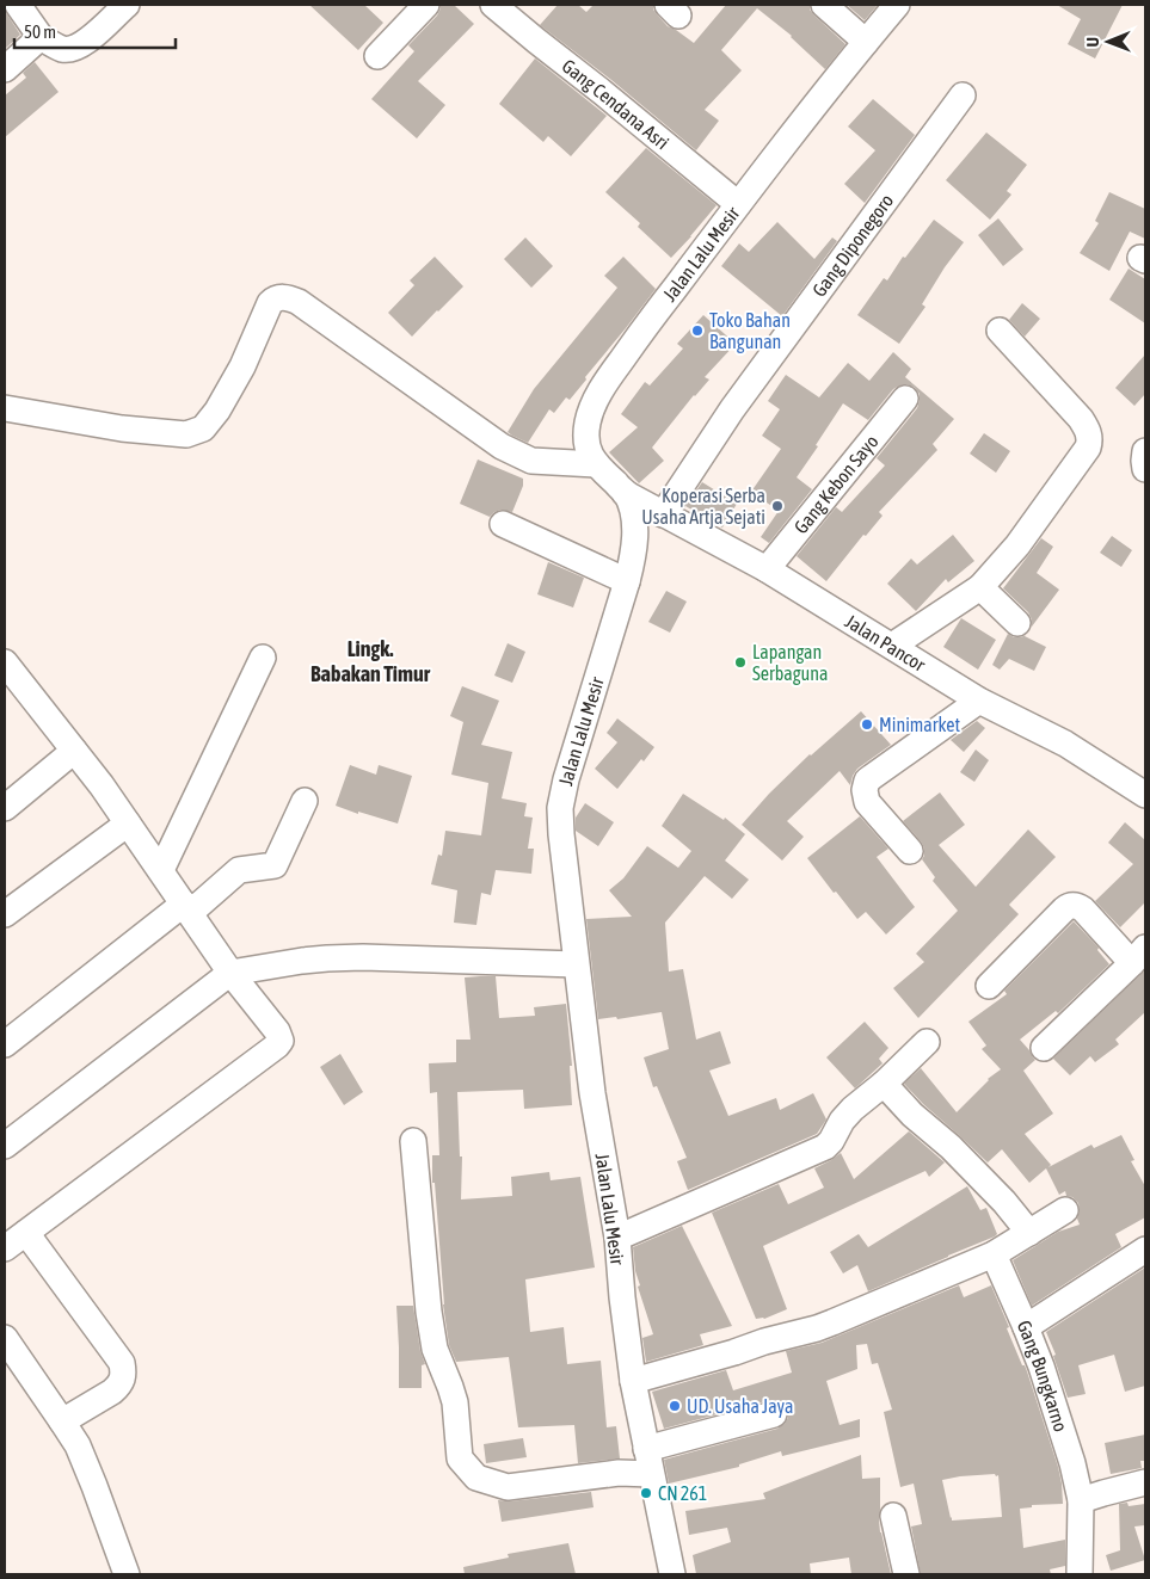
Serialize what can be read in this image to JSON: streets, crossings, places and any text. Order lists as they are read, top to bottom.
{
  "streets": {
    "street": [
      "Gang Cendana Asri",
      "Gang Diponegoro",
      "Jalan Lalu Mesir",
      "Gang Kebon Sayo",
      "Jalan Pancor",
      "Gang Bungkarno"
    ]
  },
  "crossings": [
    ["Gang Cendana Asri", "Jalan Lalu Mesir"],
    ["Gang Diponegoro", "Jalan Pancor"],
    ["Jalan Lalu Mesir", "Jalan Pancor"],
    ["Gang Kebon Sayo", "Jalan Pancor"]
  ],
  "districts": ["Lingk. Babakan Timur"],
  "places": [
    "Toko Bahan Bangunan",
    "Koperasi Serba Usaha Artja Sejati",
    "Lapangan Serbaguna",
    "Minimarket",
    "UD. Usaha Jaya",
    "CN 261"
  ],
  "scale_bar": "50 m",
  "north": "left"
}
